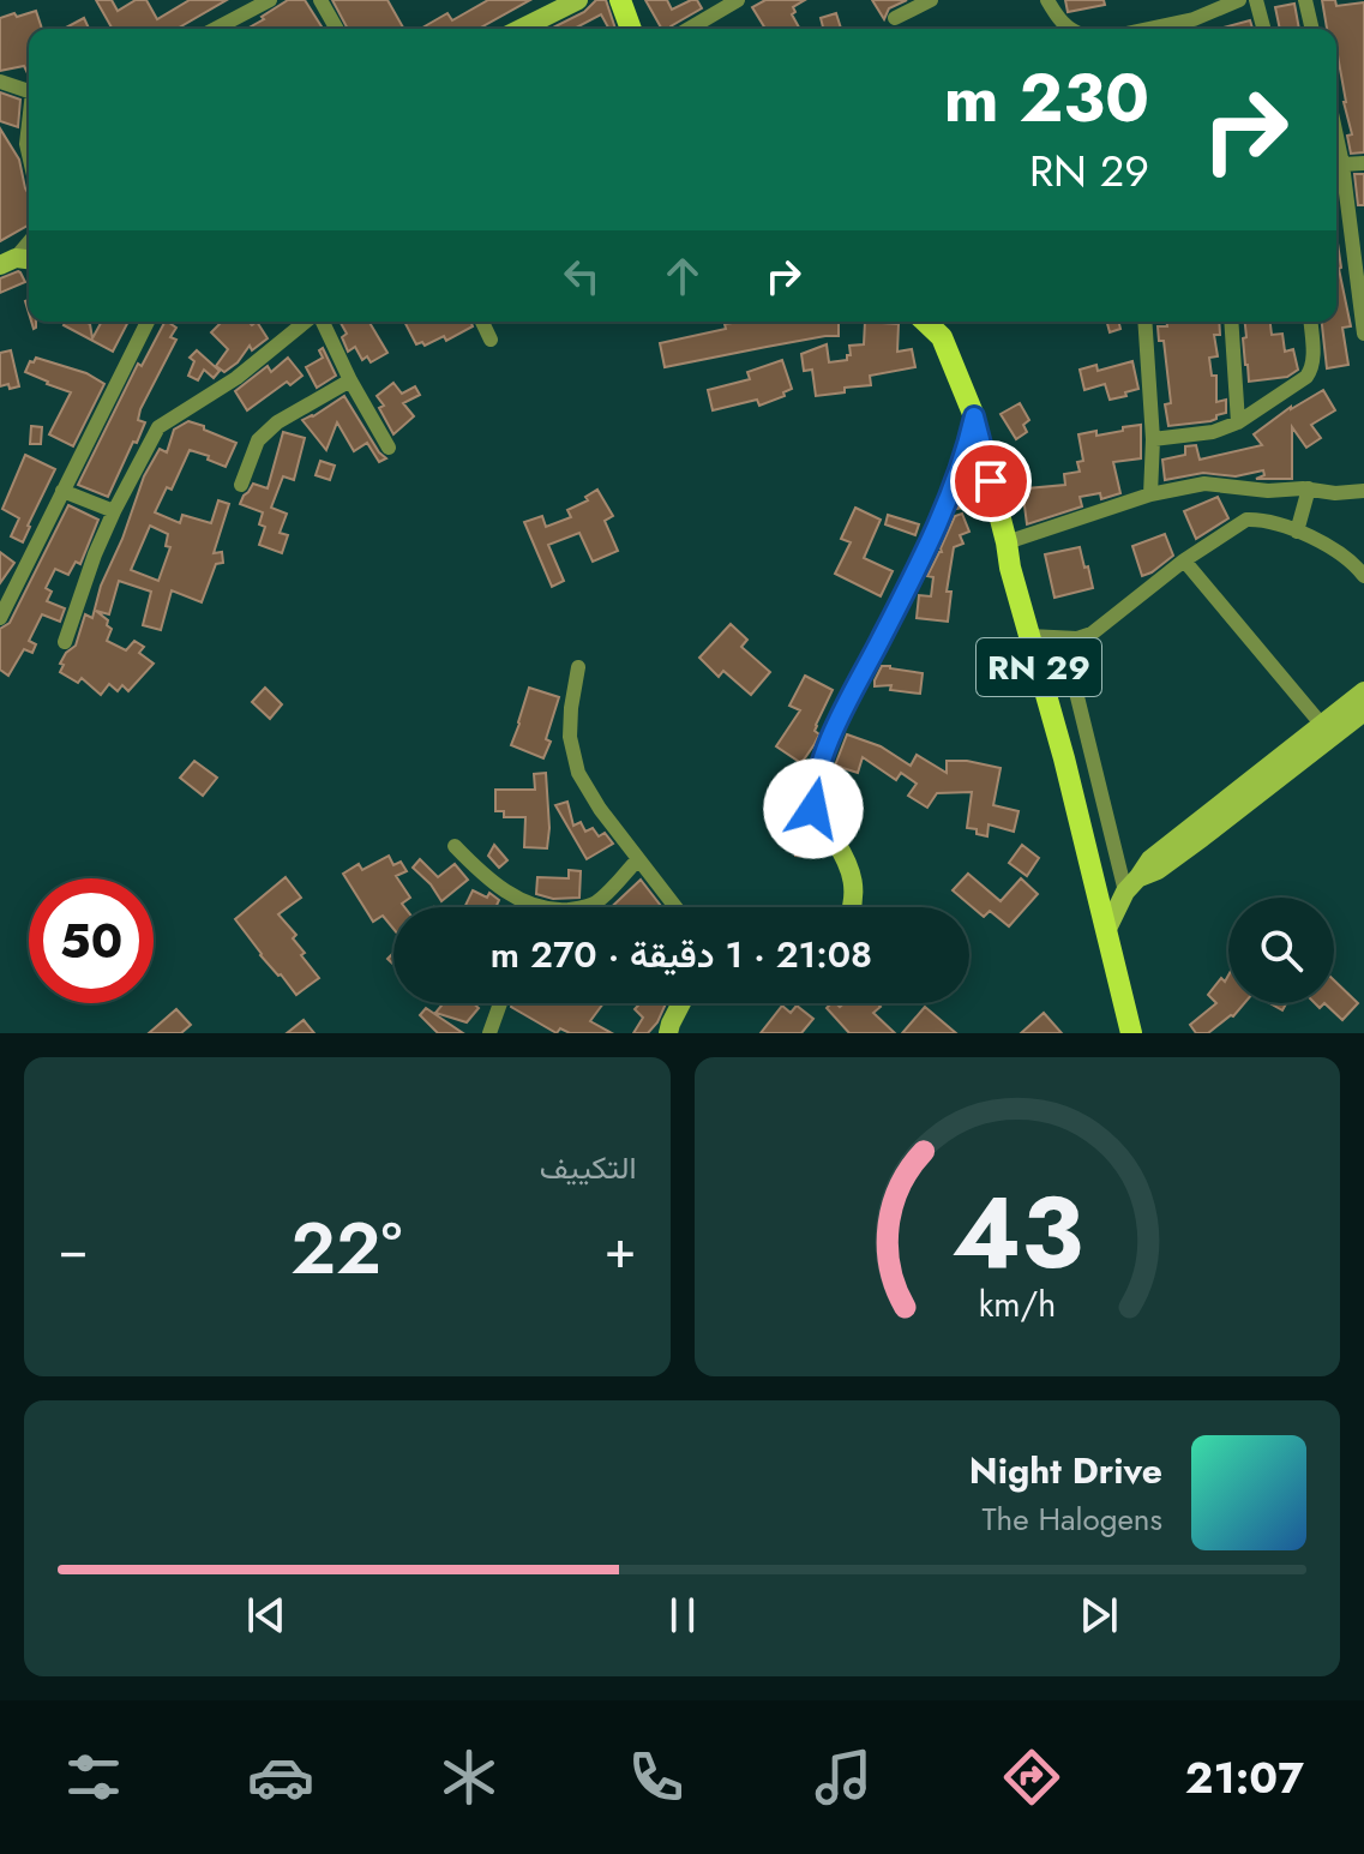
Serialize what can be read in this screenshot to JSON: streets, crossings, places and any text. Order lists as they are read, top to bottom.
{
  "streets": {
    "main road": ["RN 29"]
  },
  "page": {
    "turn": ["230 m", "RN 29"],
    "limit": "50",
    "trip": "21:08 · 1 دقيقة · 270 m",
    "tile": "التكييف",
    "heat": ["−", "22°", "+"],
    "song": ["Night Drive", "The Halogens"],
    "tabs": "21:07",
    "gauge": ["43", "km/h"]
  }
}
